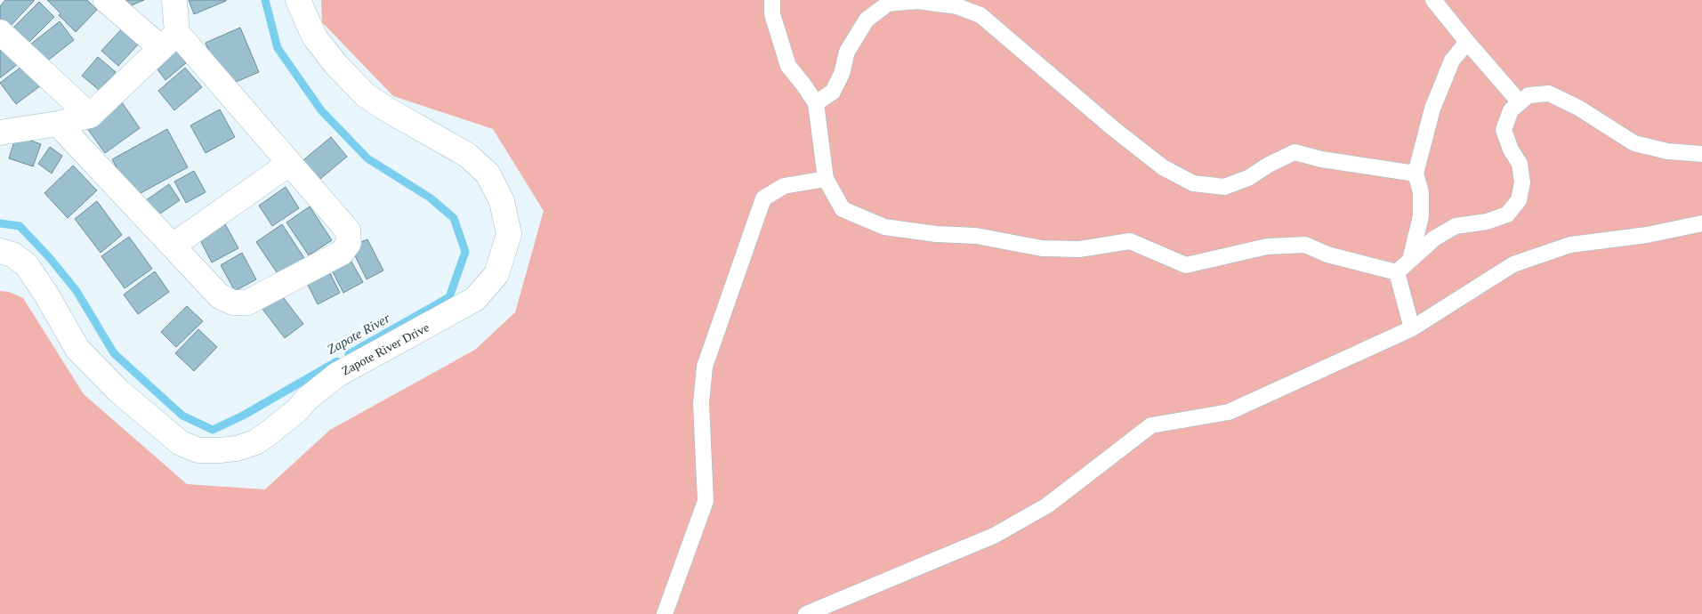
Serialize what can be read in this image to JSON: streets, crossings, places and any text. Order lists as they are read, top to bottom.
{
  "streets": {
    "street": ["Zapote River Drive"]
  },
  "water": ["Zapote River"]
}
